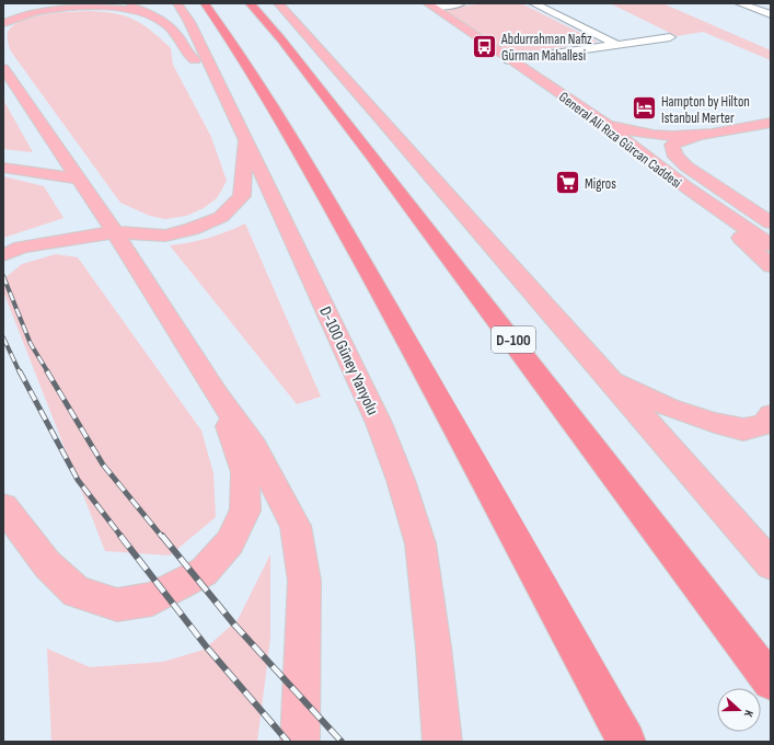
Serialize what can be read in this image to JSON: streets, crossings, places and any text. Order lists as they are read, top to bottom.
{
  "streets": {
    "highway": ["D-100"],
    "main road": ["General Ali Rıza Gürcan Caddesi", "D-100 Güney Yanyolu"]
  },
  "places": {
    "bus stop": ["Abdurrahman Nafiz Gürman Mahallesi"],
    "hotel": ["Hampton by Hilton Istanbul Merter"],
    "supermarket": ["Migros"]
  },
  "north": "right"
}
